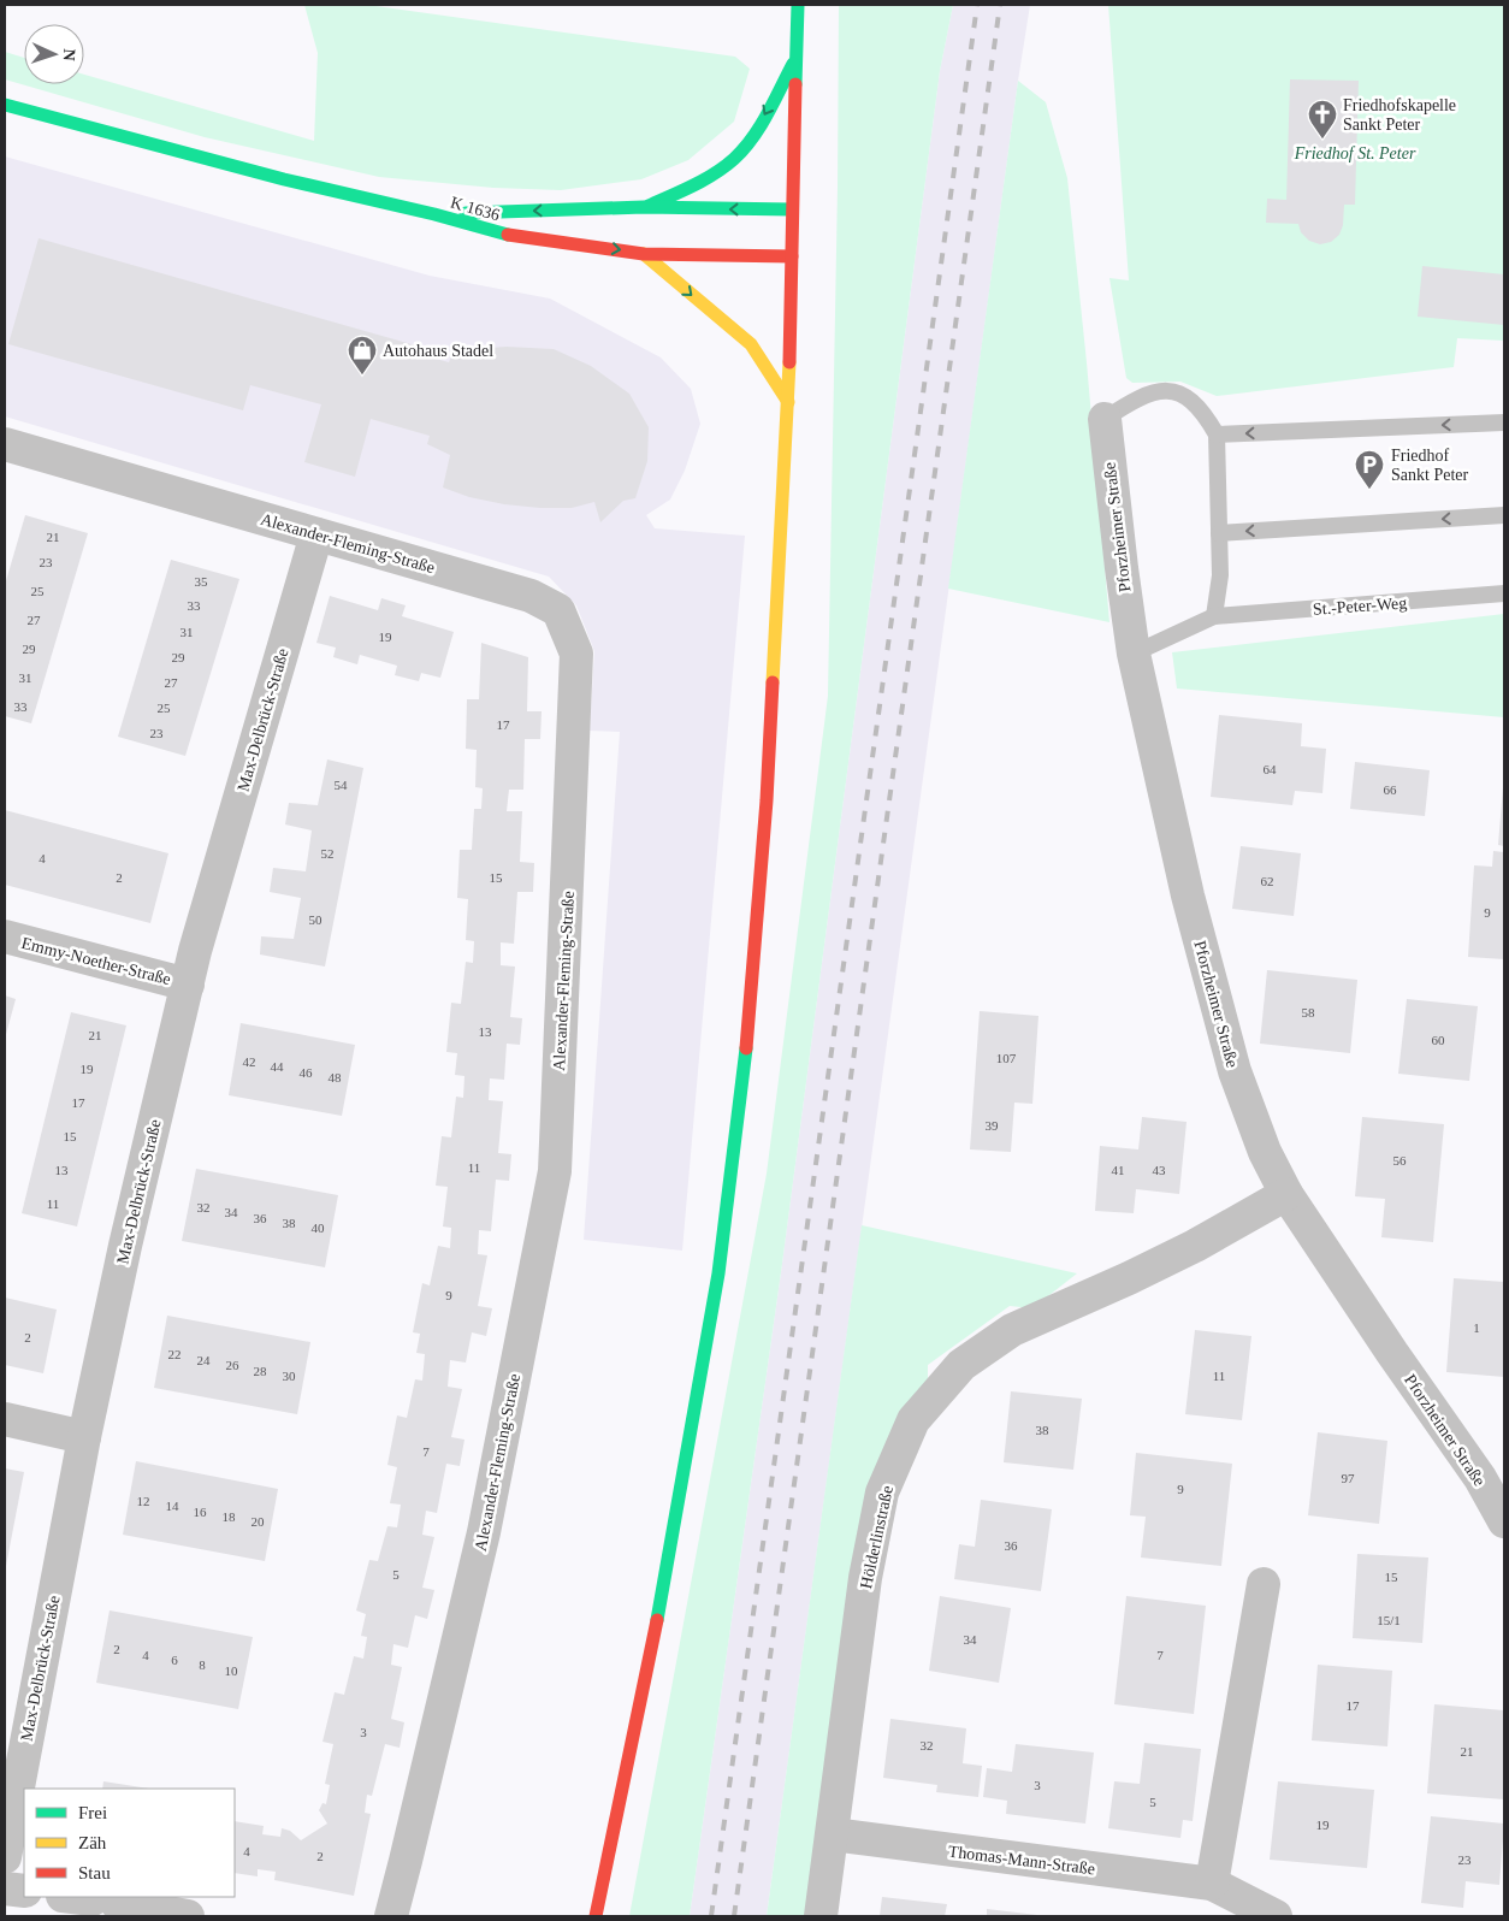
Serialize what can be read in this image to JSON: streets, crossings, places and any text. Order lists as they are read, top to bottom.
{
  "streets": {
    "main road": ["K 1636"],
    "street": [
      "Pforzheimer Straße",
      "Alexander-Fleming-Straße",
      "Max-Delbrück-Straße",
      "Emmy-Noether-Straße",
      "Hölderlinstraße",
      "Thomas-Mann-Straße"
    ],
    "lane": ["St.-Peter-Weg"]
  },
  "crossings": [
    ["Pforzheimer Straße", "Hölderlinstraße"],
    ["Alexander-Fleming-Straße", "Max-Delbrück-Straße"],
    ["Max-Delbrück-Straße", "Emmy-Noether-Straße"],
    ["Hölderlinstraße", "Thomas-Mann-Straße"]
  ],
  "parks": ["Friedhof St. Peter"],
  "places": {
    "church": ["Friedhofskapelle Sankt Peter"],
    "shop": ["Autohaus Stadel"],
    "parking": ["Friedhof Sankt Peter"]
  },
  "house_numbers": [
    "21",
    "23",
    "35",
    "25",
    "33",
    "27",
    "31",
    "19",
    "29",
    "29",
    "31",
    "27",
    "33",
    "25",
    "17",
    "23",
    "64",
    "54",
    "66",
    "52",
    "4",
    "2",
    "15",
    "62",
    "9",
    "50",
    "58",
    "13",
    "21",
    "60",
    "107",
    "42",
    "44",
    "19",
    "46",
    "48",
    "17",
    "39",
    "15",
    "56",
    "11",
    "13",
    "41",
    "43",
    "11",
    "32",
    "34",
    "36",
    "38",
    "40",
    "9",
    "1",
    "2",
    "22",
    "24",
    "26",
    "28",
    "30",
    "11",
    "38",
    "7",
    "97",
    "9",
    "12",
    "14",
    "16",
    "18",
    "20",
    "36",
    "5",
    "15",
    "15/1",
    "34",
    "2",
    "4",
    "7",
    "6",
    "8",
    "10",
    "17",
    "3",
    "32",
    "21",
    "3",
    "5",
    "19",
    "4",
    "2",
    "23"
  ],
  "legend": ["Frei", "Zäh", "Stau"],
  "north": "right"
}
